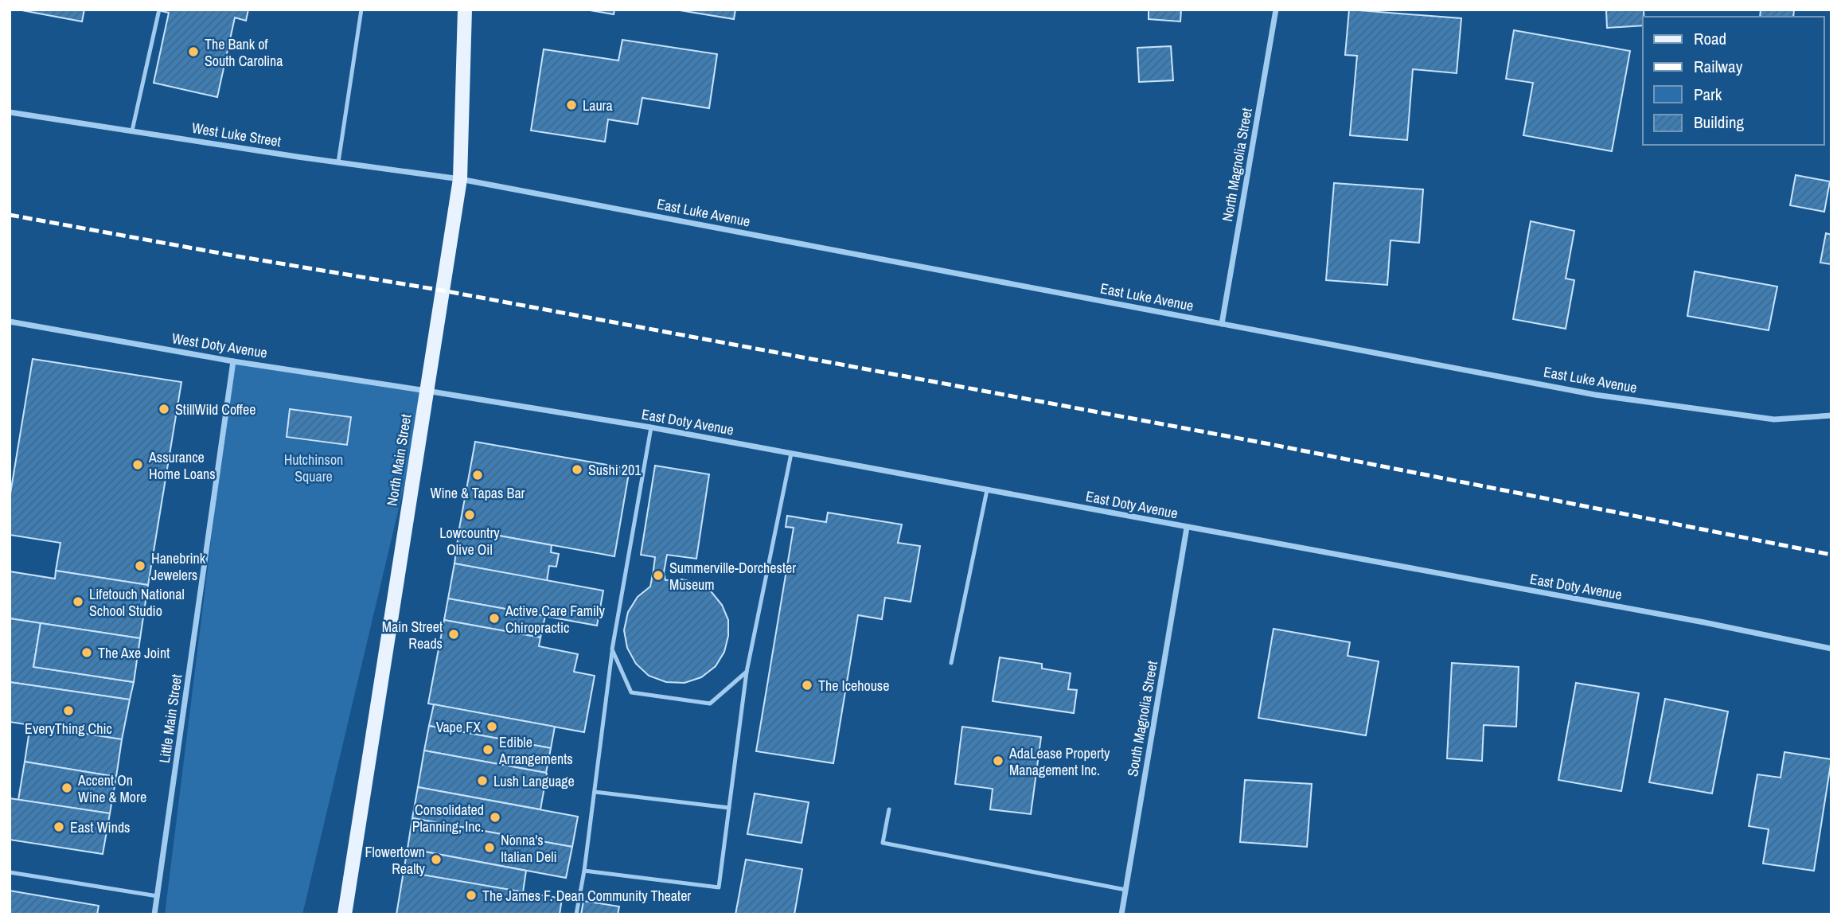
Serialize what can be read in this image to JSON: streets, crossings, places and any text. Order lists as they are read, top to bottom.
{
  "streets": {
    "main road": ["North Main Street"],
    "street": [
      "West Luke Street",
      "North Magnolia Street",
      "East Luke Avenue",
      "West Doty Avenue",
      "East Doty Avenue",
      "Little Main Street",
      "South Magnolia Street"
    ]
  },
  "crossings": [
    ["West Luke Street", "East Luke Avenue"],
    ["West Luke Street", "North Main Street"],
    ["North Magnolia Street", "East Luke Avenue"],
    ["East Luke Avenue", "North Main Street"],
    ["West Doty Avenue", "East Doty Avenue"],
    ["West Doty Avenue", "North Main Street"],
    ["West Doty Avenue", "Little Main Street"],
    ["East Doty Avenue", "North Main Street"],
    ["East Doty Avenue", "South Magnolia Street"]
  ],
  "parks": ["Hutchinson Square"],
  "places": [
    "The Bank of South Carolina",
    "Laura",
    "StillWild Coffee",
    "Assurance Home Loans",
    "Sushi 201",
    "Wine & Tapas Bar",
    "Lowcountry Olive Oil",
    "Hanebrink Jewelers",
    "Summerville-Dorchester Museum",
    "Lifetouch National School Studio",
    "Active Care Family Chiropractic",
    "Main Street Reads",
    "The Axe Joint",
    "The Icehouse",
    "EveryThing Chic",
    "Vape FX",
    "Edible Arrangements",
    "AdaLease Property Management Inc.",
    "Lush Language",
    "Accent On Wine & More",
    "Consolidated Planning, Inc.",
    "East Winds",
    "Nonna's Italian Deli",
    "Flowertown Realty",
    "The James F. Dean Community Theater"
  ],
  "legend": [
    "Road",
    "Railway",
    "Park",
    "Building"
  ]
}
